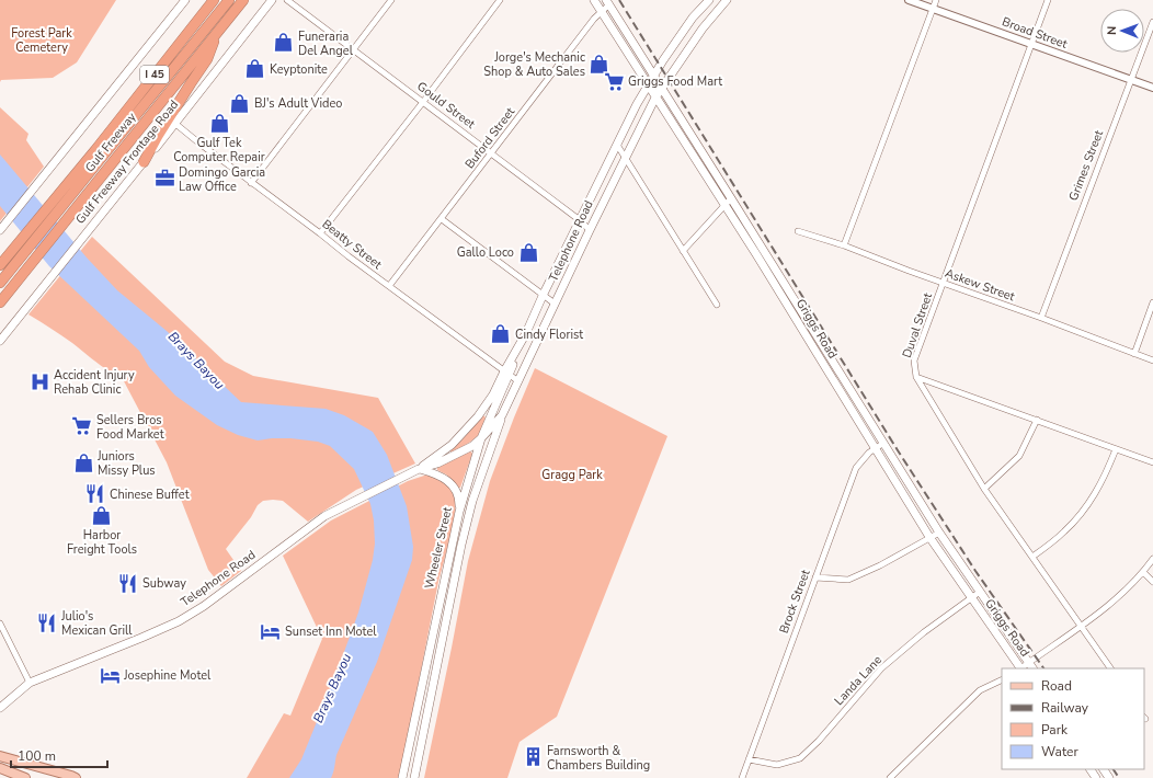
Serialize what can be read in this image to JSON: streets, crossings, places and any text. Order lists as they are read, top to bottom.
{
  "streets": {
    "highway": ["I 45", "Gulf Freeway"],
    "main road": [
      "Gulf Freeway Frontage Road",
      "Telephone Road",
      "Griggs Road",
      "Wheeler Street"
    ],
    "street": [
      "Broad Street",
      "Gould Street",
      "Buford Street",
      "Grimes Street",
      "Beatty Street",
      "Askew Street",
      "Duval Street",
      "Brock Street",
      "Landa Lane"
    ]
  },
  "crossings": [
    ["Broad Street", "Grimes Street"],
    ["Broad Street", "Duval Street"],
    ["Gould Street", "Buford Street"],
    ["Gould Street", "Telephone Road"],
    ["Buford Street", "Beatty Street"],
    ["Buford Street", "Griggs Road"],
    ["Gulf Freeway Frontage Road", "Beatty Street"],
    ["Grimes Street", "Askew Street"],
    ["Telephone Road", "Beatty Street"],
    ["Telephone Road", "Griggs Road"],
    ["Telephone Road", "Wheeler Street"],
    ["Beatty Street", "Wheeler Street"],
    ["Askew Street", "Duval Street"],
    ["Griggs Road", "Brock Street"],
    ["Griggs Road", "Landa Lane"],
    ["Brock Street", "Landa Lane"]
  ],
  "water": ["Brays Bayou"],
  "parks": ["Forest Park Cemetery", "Gragg Park"],
  "places": {
    "shop": [
      "Funeraria Del Angel",
      "Jorge's Mechanic Shop & Auto Sales",
      "Keyptonite",
      "BJ's Adult Video",
      "Gulf Tek Computer Repair",
      "Gallo Loco",
      "Cindy Florist",
      "Juniors Missy Plus",
      "Harbor Freight Tools"
    ],
    "supermarket": ["Griggs Food Mart", "Sellers Bros Food Market"],
    "office": ["Domingo Garcia Law Office"],
    "hospital": ["Accident Injury Rehab Clinic"],
    "restaurant": ["Chinese Buffet", "Subway", "Julio's Mexican Grill"],
    "hotel": ["Sunset Inn Motel", "Josephine Motel"],
    "building": ["Farnsworth & Chambers Building"]
  },
  "legend": [
    "Road",
    "Railway",
    "Park",
    "Water"
  ],
  "scale_bar": "100 m",
  "north": "left"
}
